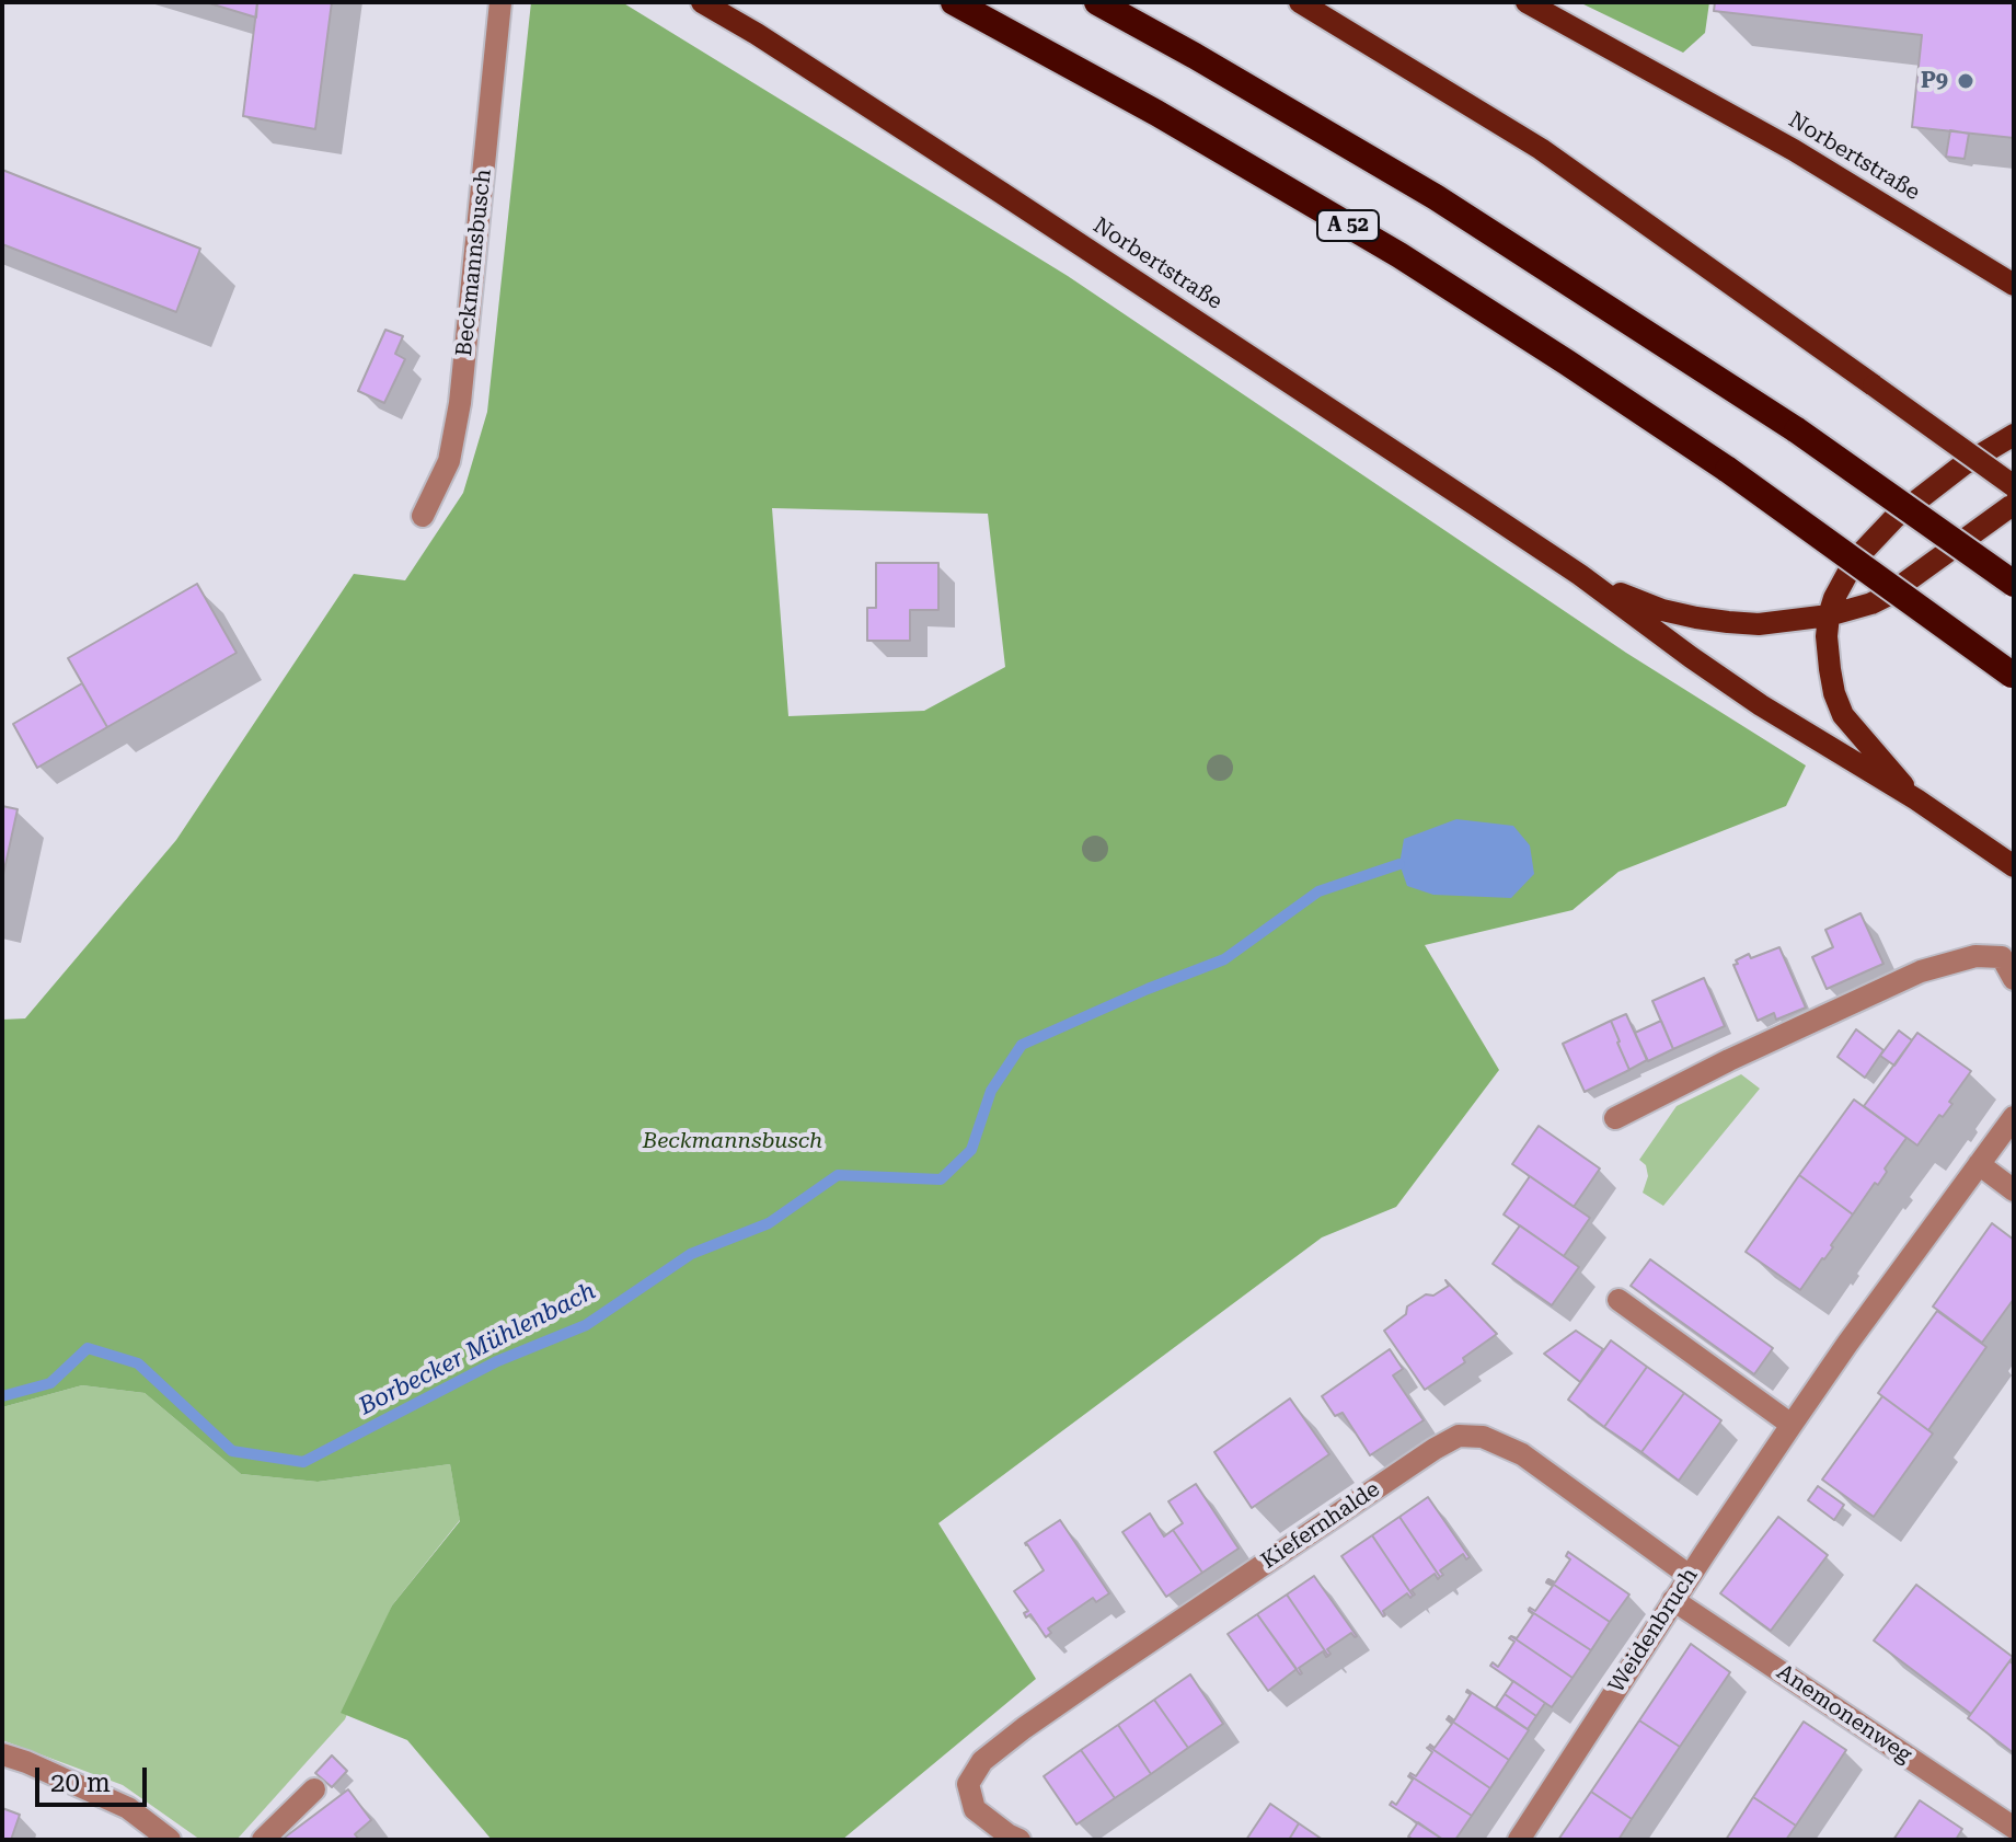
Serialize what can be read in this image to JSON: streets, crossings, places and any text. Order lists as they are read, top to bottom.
{
  "streets": {
    "highway": ["A 52"],
    "main road": ["Norbertstraße"],
    "street": [
      "Beckmannsbusch",
      "Kiefernhalde",
      "Weidenbruch",
      "Anemonenweg"
    ]
  },
  "crossings": [
    ["Kiefernhalde", "Weidenbruch"],
    ["Weidenbruch", "Anemonenweg"]
  ],
  "water": ["Borbecker Mühlenbach"],
  "parks": ["Beckmannsbusch"],
  "places": ["P9"],
  "scale_bar": "20 m"
}
